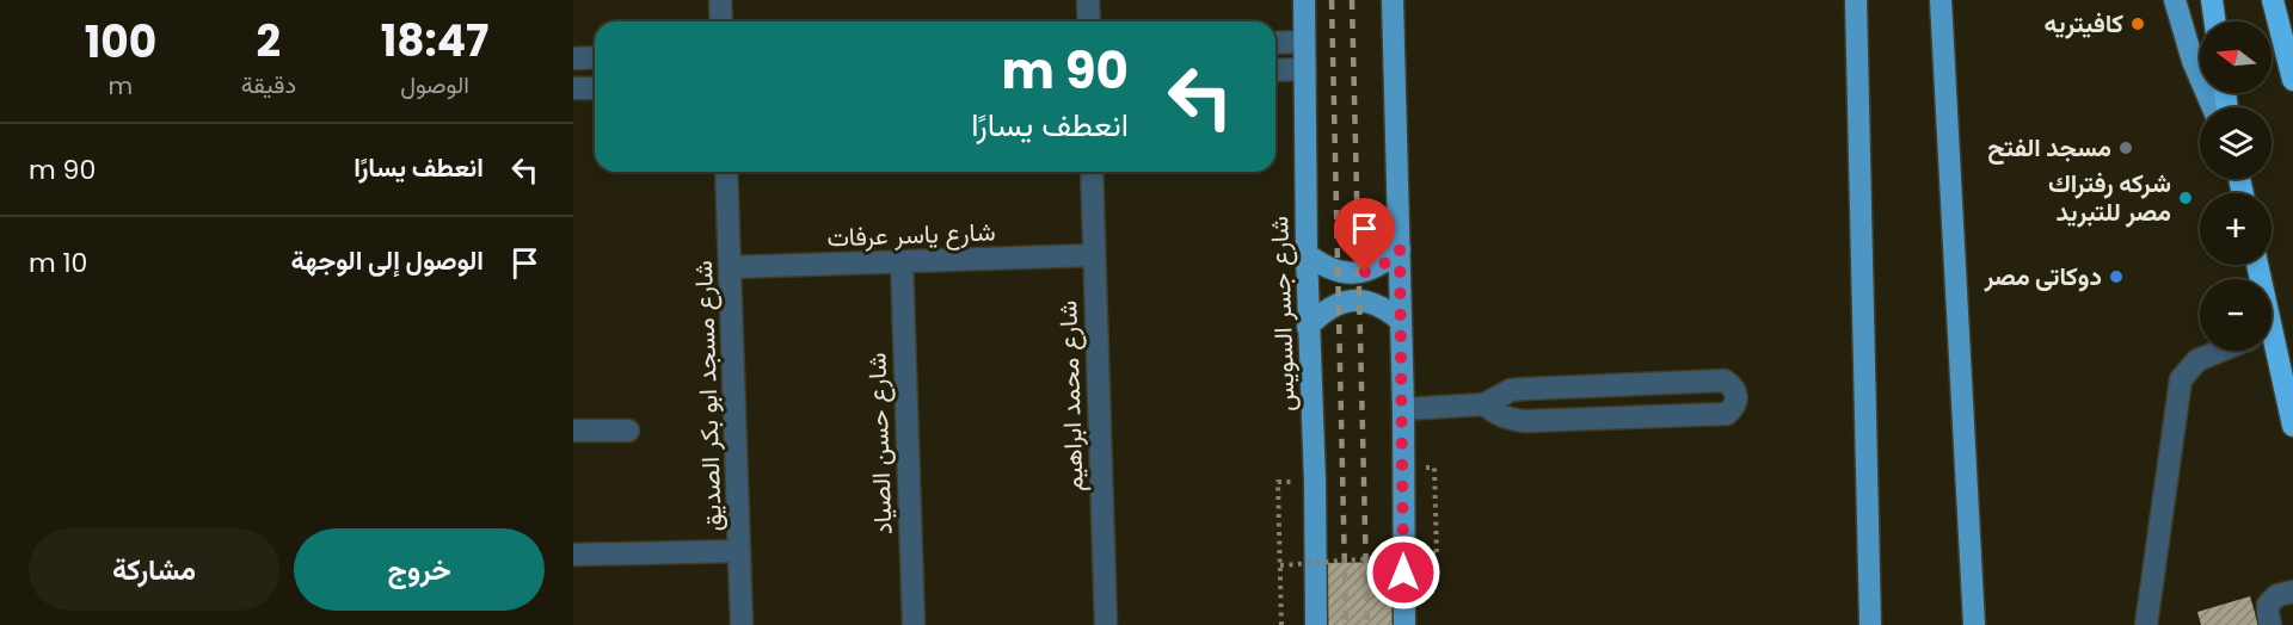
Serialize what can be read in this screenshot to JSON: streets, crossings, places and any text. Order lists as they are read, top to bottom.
{
  "streets": {
    "main road": ["شارع جسر السويس"],
    "street": [
      "شارع ياسر عرفات",
      "شارع مسجد ابو بكر الصديق",
      "شارع محمد ابراهيم",
      "شارع حسن الصياد"
    ]
  },
  "crossings": [
    ["شارع ياسر عرفات", "شارع مسجد ابو بكر الصديق"],
    ["شارع ياسر عرفات", "شارع محمد ابراهيم"],
    ["شارع ياسر عرفات", "شارع حسن الصياد"]
  ],
  "places": [
    "كافيتريه",
    "مسجد الفتح",
    "شركه رفتراك مصر للتبريد",
    "دوكاتى مصر"
  ],
  "north": "left",
  "page": {
    "eta": [
      "18:47",
      "الوصول",
      "2",
      "دقيقة",
      "100",
      "m"
    ],
    "map_buttons": ["+", "−"],
    "turn": ["90 m", "انعطف يسارًا"],
    "list": [
      {
        "name": "انعطف يسارًا",
        "value": "90 m"
      },
      {
        "name": "الوصول إلى الوجهة",
        "value": "10 m"
      }
    ],
    "buttons": ["خروج", "مشاركة"]
  }
}
